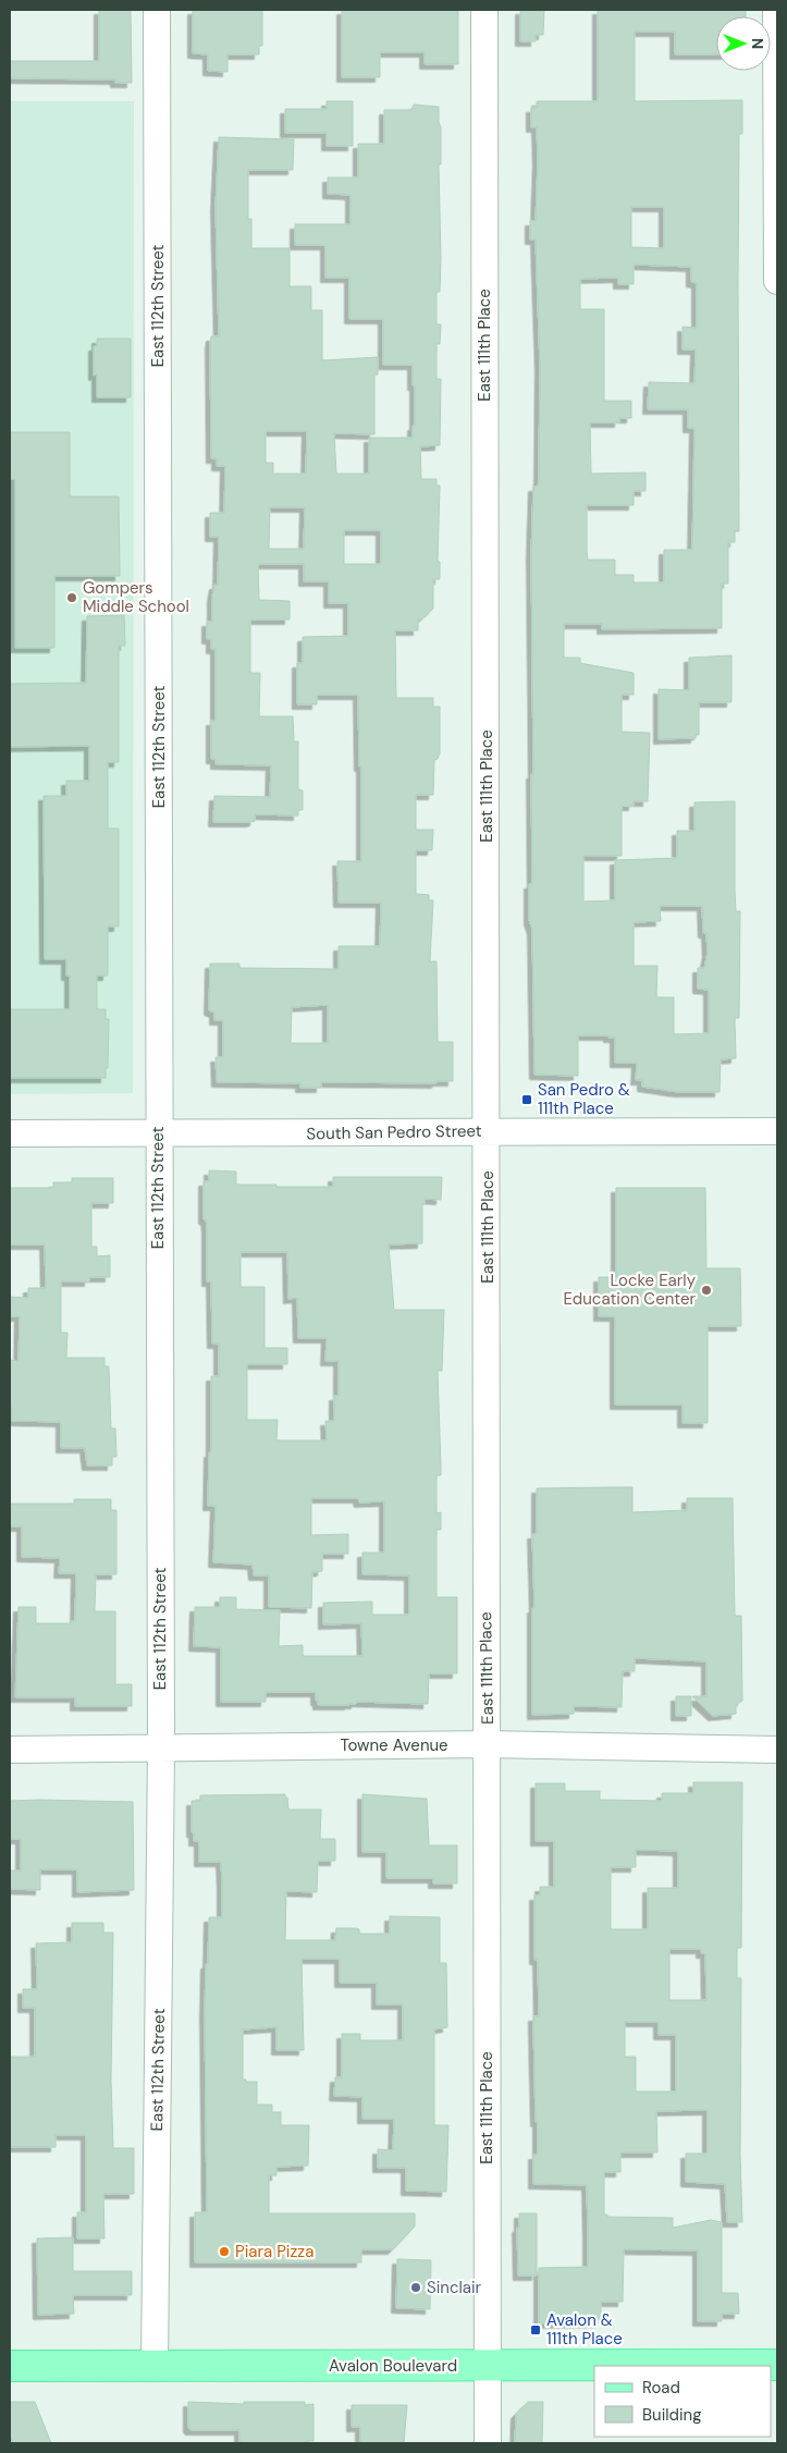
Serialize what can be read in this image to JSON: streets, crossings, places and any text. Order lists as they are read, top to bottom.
{
  "streets": {
    "main road": ["Avalon Boulevard"],
    "street": [
      "East 112th Street",
      "East 111th Place",
      "South San Pedro Street",
      "Towne Avenue"
    ]
  },
  "crossings": [
    ["East 112th Street", "South San Pedro Street"],
    ["East 112th Street", "Towne Avenue"],
    ["East 112th Street", "Avalon Boulevard"],
    ["East 111th Place", "South San Pedro Street"],
    ["East 111th Place", "Towne Avenue"],
    ["East 111th Place", "Avalon Boulevard"]
  ],
  "places": {
    "other": [
      "Gompers Middle School",
      "Locke Early Education Center",
      "Piara Pizza",
      "Sinclair"
    ],
    "transit": ["San Pedro & 111th Place", "Avalon & 111th Place"]
  },
  "legend": ["Road", "Building"],
  "north": "right"
}
